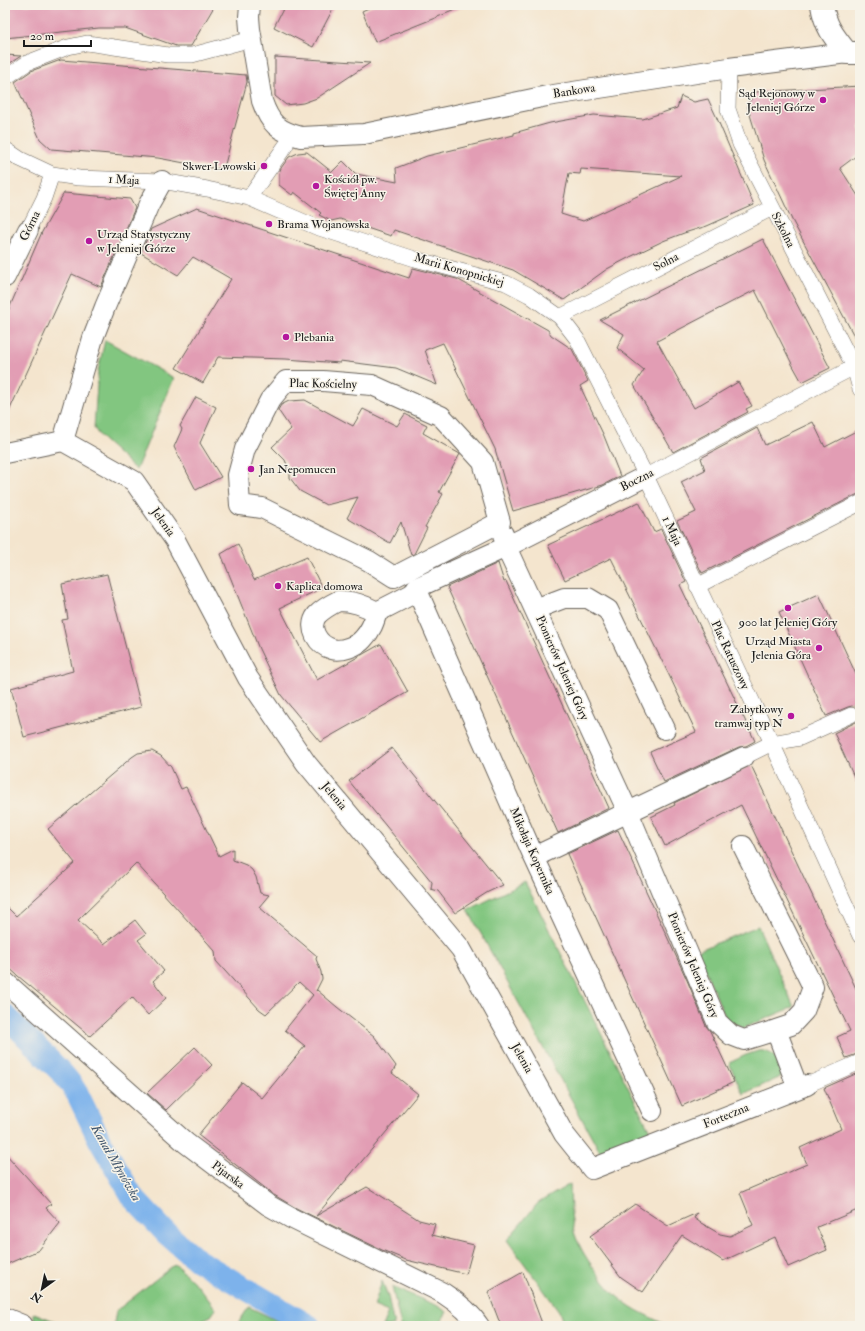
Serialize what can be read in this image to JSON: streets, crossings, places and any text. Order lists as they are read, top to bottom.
{
  "streets": {
    "street": [
      "Bankowa",
      "1 Maja",
      "Górna",
      "Szkolna",
      "Solna",
      "Marii Konopnickiej",
      "Plac Kościelny",
      "Boczna",
      "Jelenia",
      "Plac Ratuszowy",
      "Pionierów Jeleniej Góry",
      "Mikołaja Kopernika",
      "Forteczna",
      "Pijarska"
    ]
  },
  "crossings": [
    ["Bankowa", "Szkolna"],
    ["1 Maja", "Górna"],
    ["1 Maja", "Marii Konopnickiej"],
    ["1 Maja", "Boczna"],
    ["1 Maja", "Plac Ratuszowy"],
    ["Szkolna", "Solna"],
    ["Szkolna", "Boczna"],
    ["Solna", "Marii Konopnickiej"],
    ["Marii Konopnickiej", "Boczna"],
    ["Plac Kościelny", "Boczna"],
    ["Plac Kościelny", "Pionierów Jeleniej Góry"],
    ["Boczna", "Pionierów Jeleniej Góry"],
    ["Boczna", "Mikołaja Kopernika"],
    ["Jelenia", "Forteczna"]
  ],
  "water": ["Kanał Młynówka"],
  "places": [
    "Sąd Rejonowy w Jeleniej Górze",
    "Skwer Lwowski",
    "Kościół pw. Świętej Anny",
    "Brama Wojanowska",
    "Urząd Statystyczny w Jeleniej Górze",
    "Plebania",
    "Jan Nepomucen",
    "Kaplica domowa",
    "900 lat Jeleniej Góry",
    "Urząd Miasta Jelenia Góra",
    "Zabytkowy tramwaj typ N"
  ],
  "scale_bar": "20 m",
  "north": "bottom left"
}
